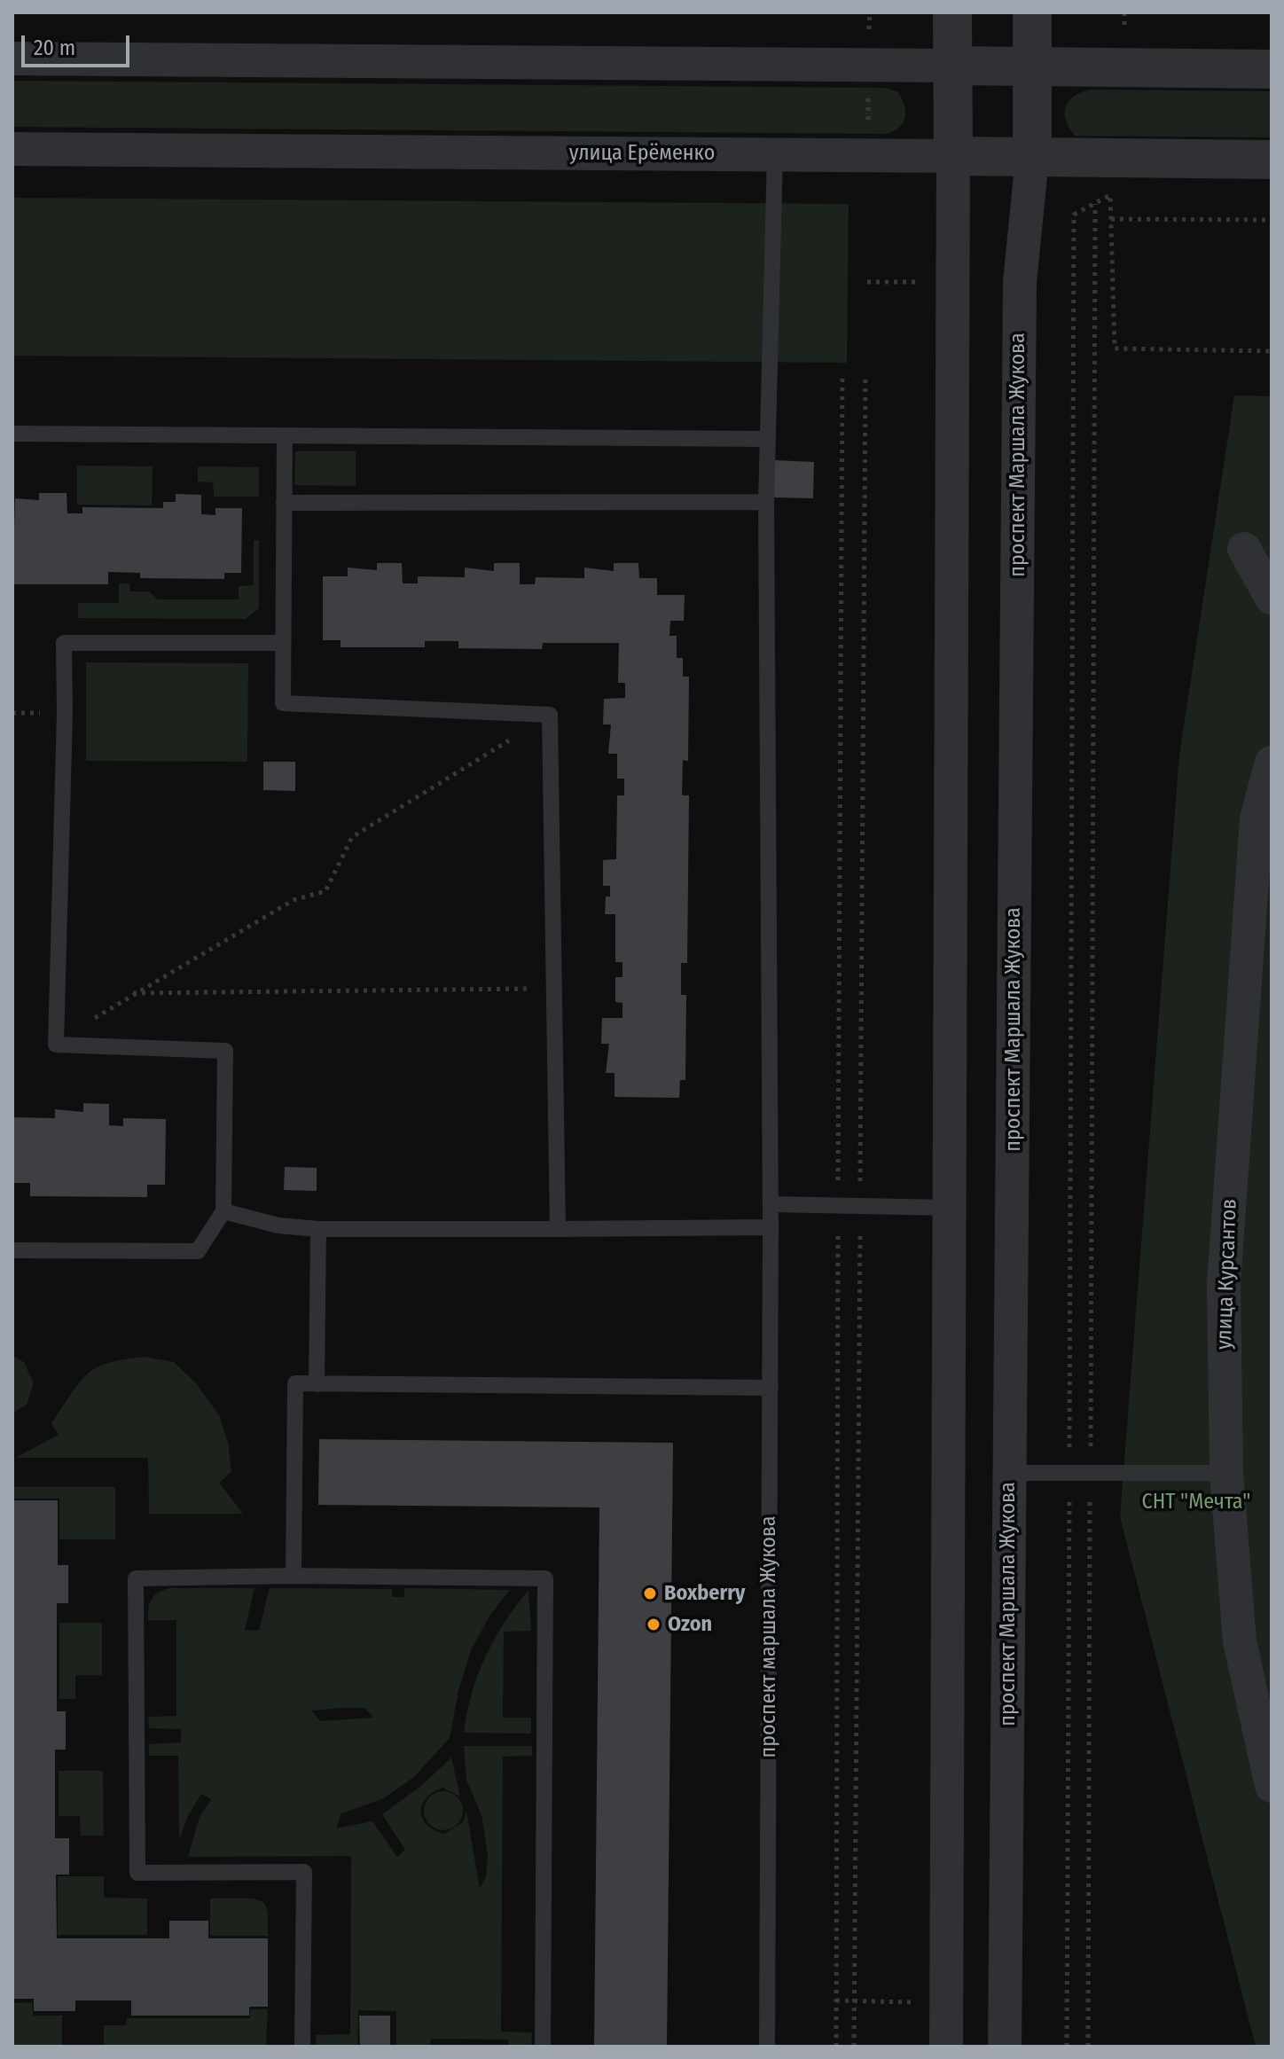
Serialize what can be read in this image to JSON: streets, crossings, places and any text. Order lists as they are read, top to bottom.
{
  "streets": {
    "street": ["улица Ерёменко", "проспект Маршала Жукова", "улица Курсантов"],
    "lane": ["проспект маршала Жукова"]
  },
  "crossings": [
    ["улица Ерёменко", "проспект Маршала Жукова"],
    ["улица Ерёменко", "проспект маршала Жукова"]
  ],
  "parks": ["СНТ \"Мечта\""],
  "places": ["Boxberry", "Ozon"],
  "scale_bar": "20 m"
}
